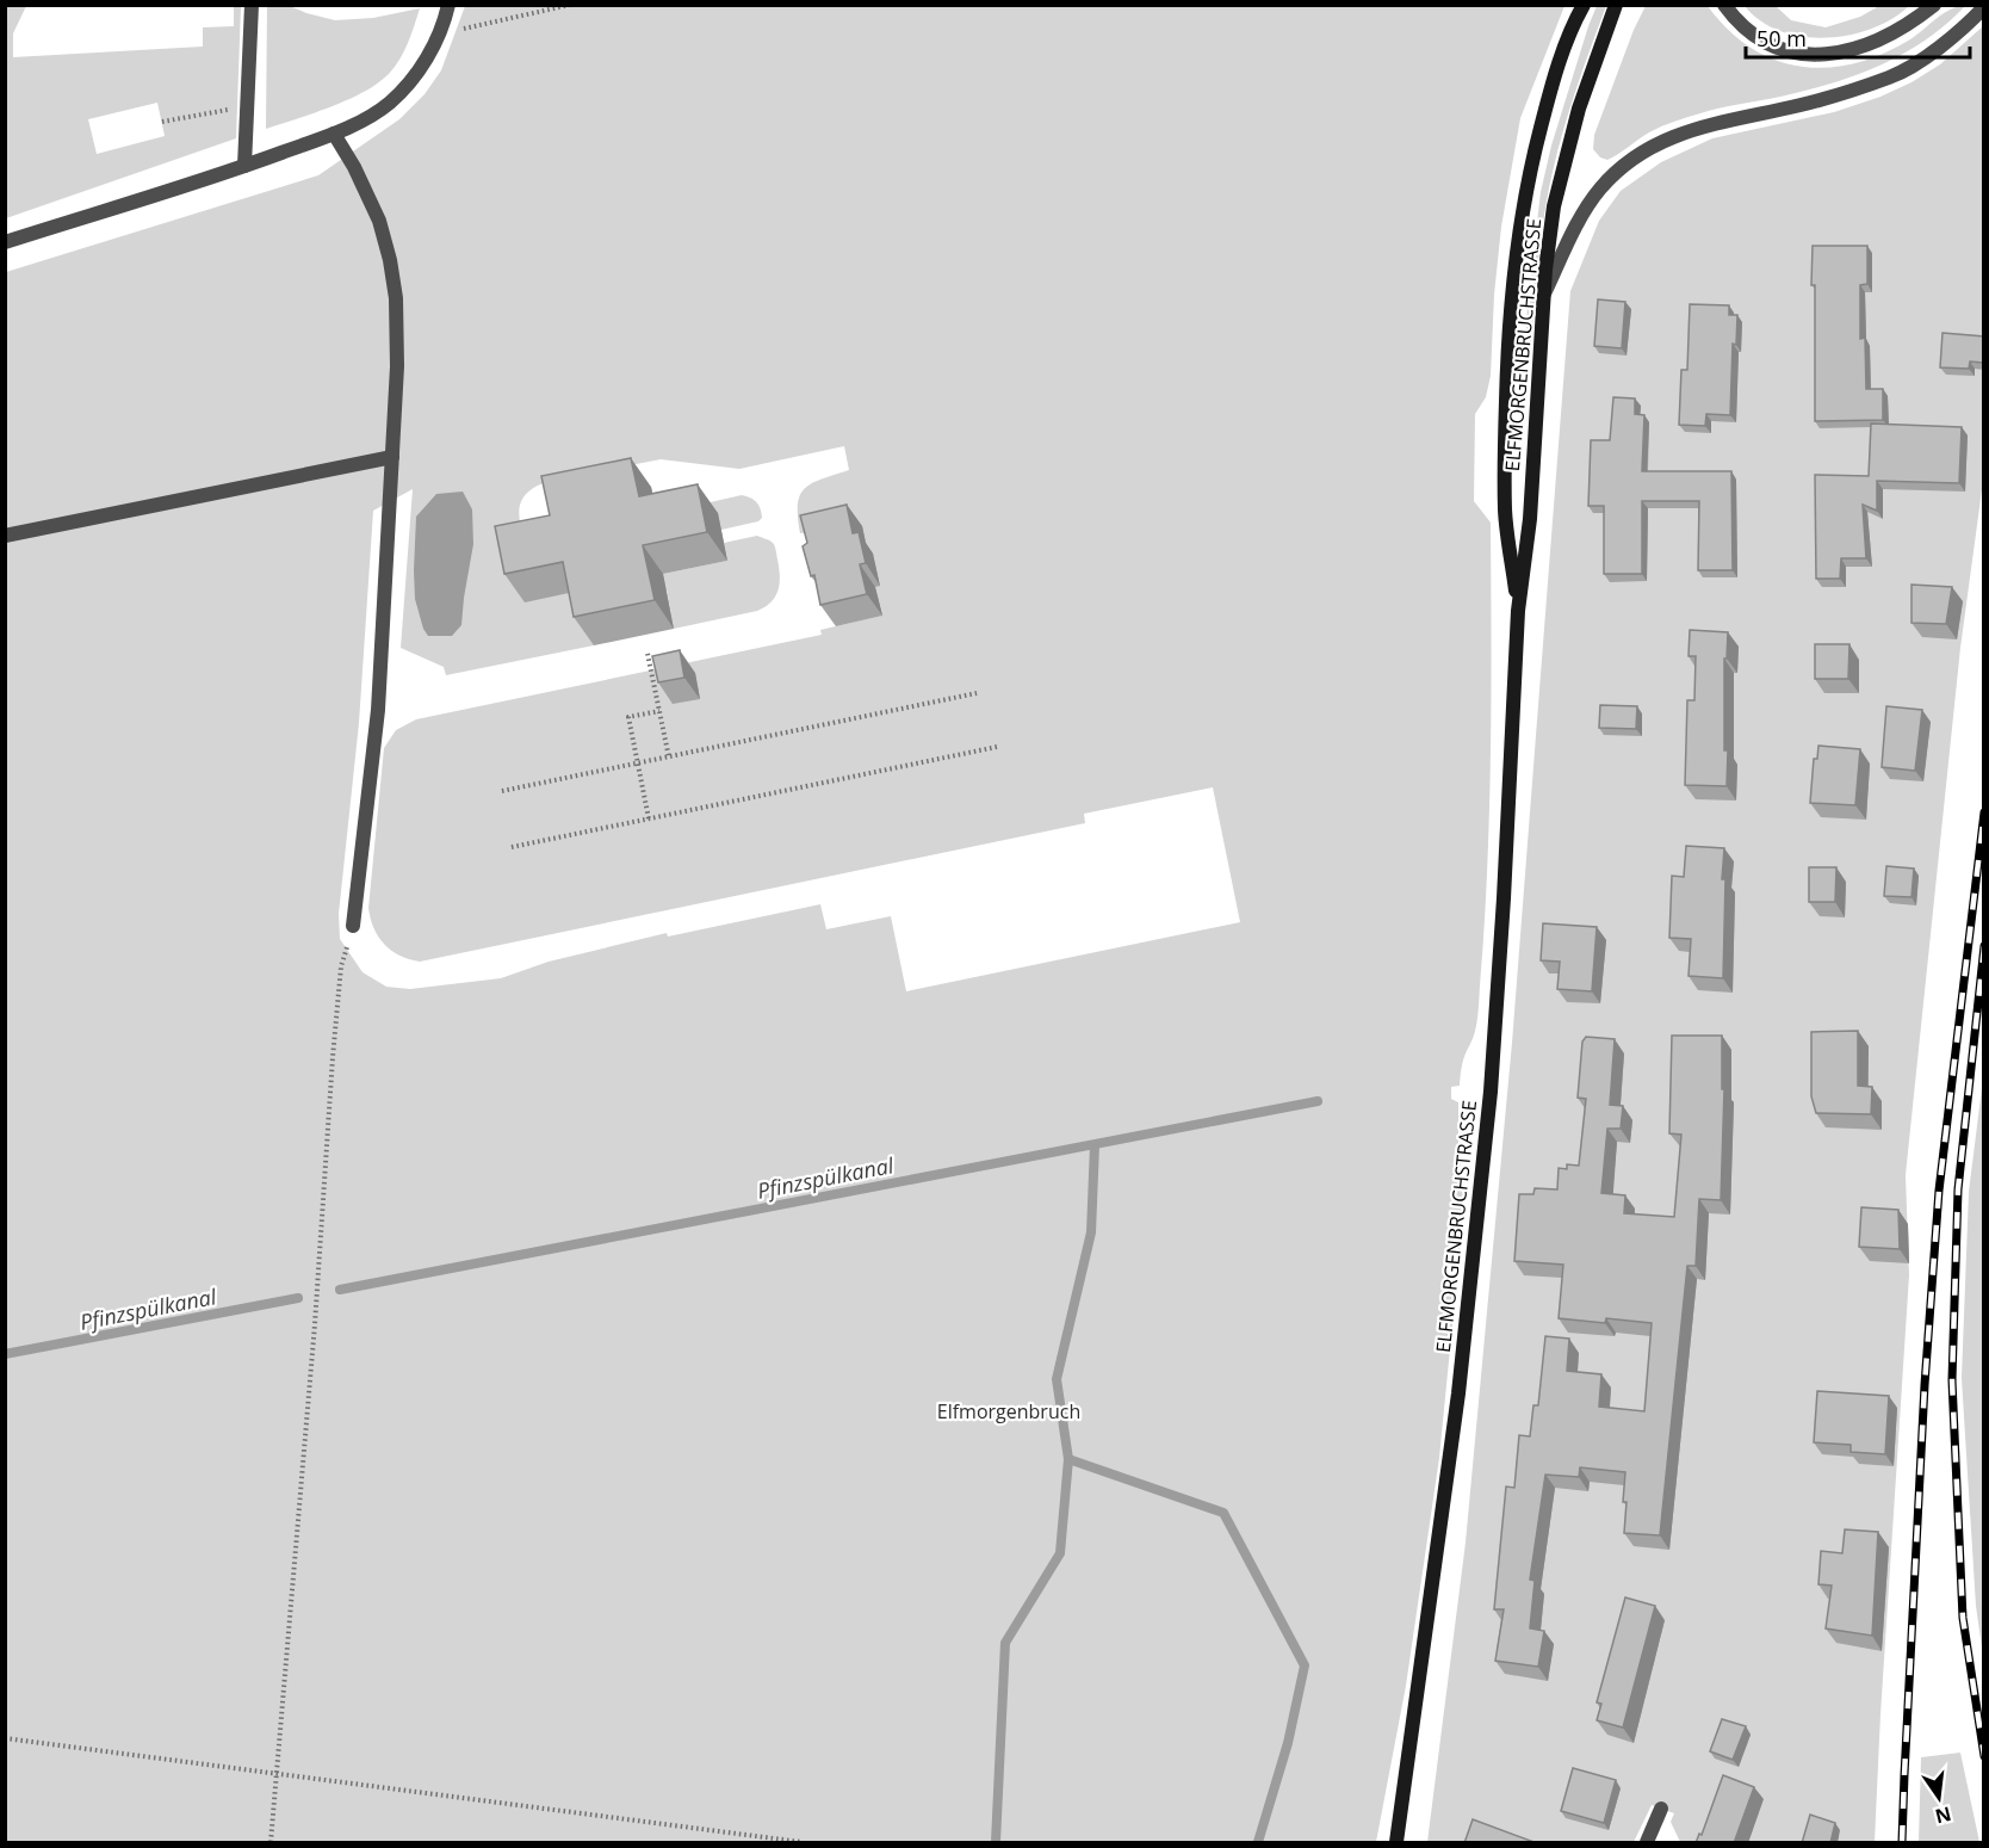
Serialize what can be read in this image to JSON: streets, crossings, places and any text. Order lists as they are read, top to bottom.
{
  "streets": {
    "main road": ["ELFMORGENBRUCHSTRASSE"]
  },
  "water": ["Pfinzspülkanal"],
  "parks": ["Elfmorgenbruch"],
  "scale_bar": "50 m",
  "north": "bottom"
}
